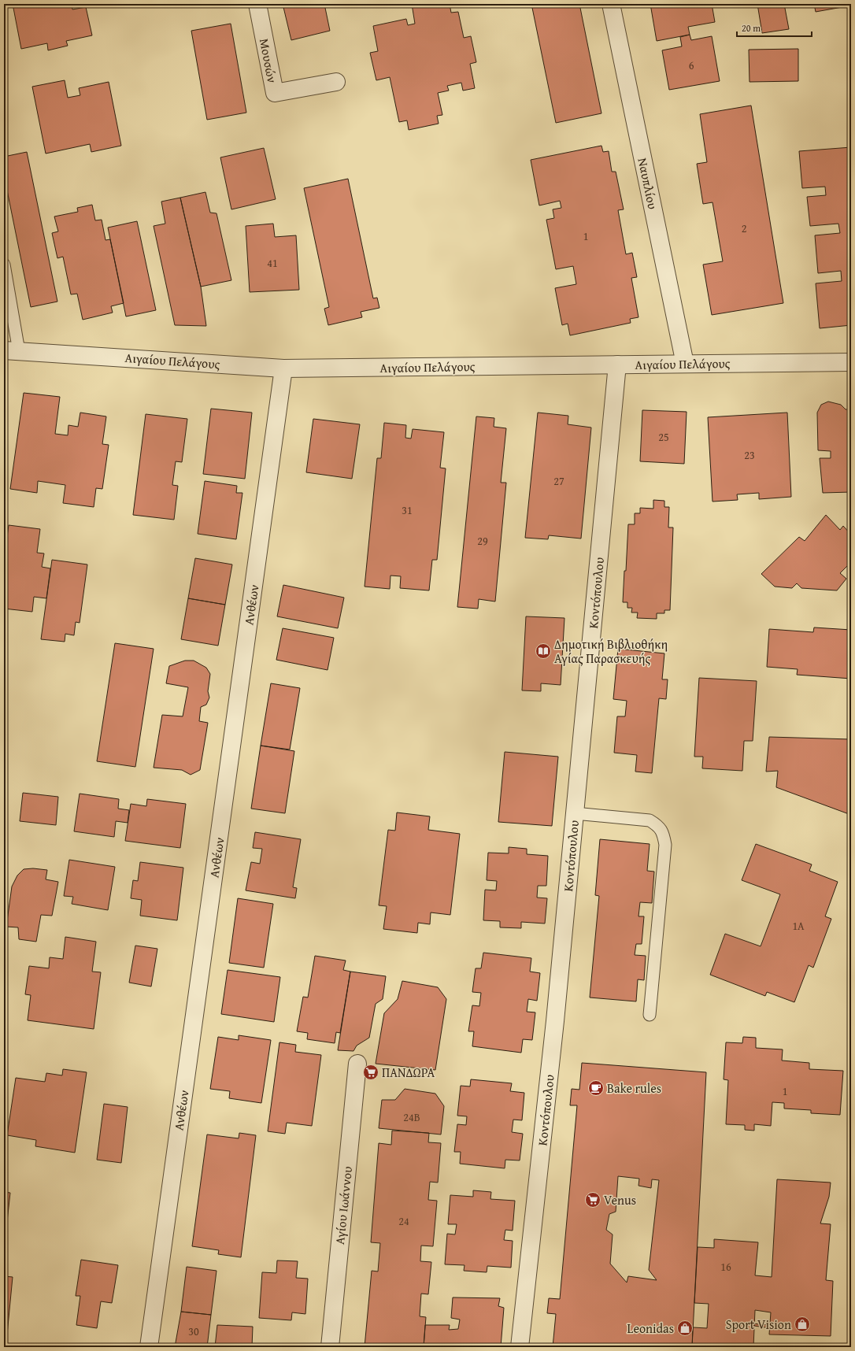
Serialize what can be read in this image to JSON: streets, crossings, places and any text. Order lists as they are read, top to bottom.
{
  "streets": {
    "street": [
      "Μουσών",
      "Ναυπλίου",
      "Αιγαίου Πελάγους",
      "Κοντόπουλου",
      "Ανθέων",
      "Αγίου Ιωάννου"
    ]
  },
  "crossings": [
    ["Ναυπλίου", "Αιγαίου Πελάγους"],
    ["Αιγαίου Πελάγους", "Κοντόπουλου"],
    ["Αιγαίου Πελάγους", "Ανθέων"]
  ],
  "places": {
    "library": ["Δημοτική Βιβλιοθήκη Αγίας Παρασκευής"],
    "supermarket": ["ΠΑΝΔΩΡΑ", "Venus"],
    "cafe": ["Bake rules"],
    "shop": ["Sport Vision", "Leonidas"]
  },
  "house_numbers": [
    "6",
    "2",
    "1",
    "41",
    "25",
    "23",
    "27",
    "31",
    "29",
    "1Α",
    "1",
    "24Β",
    "24",
    "16",
    "30"
  ],
  "scale_bar": "20 m"
}
